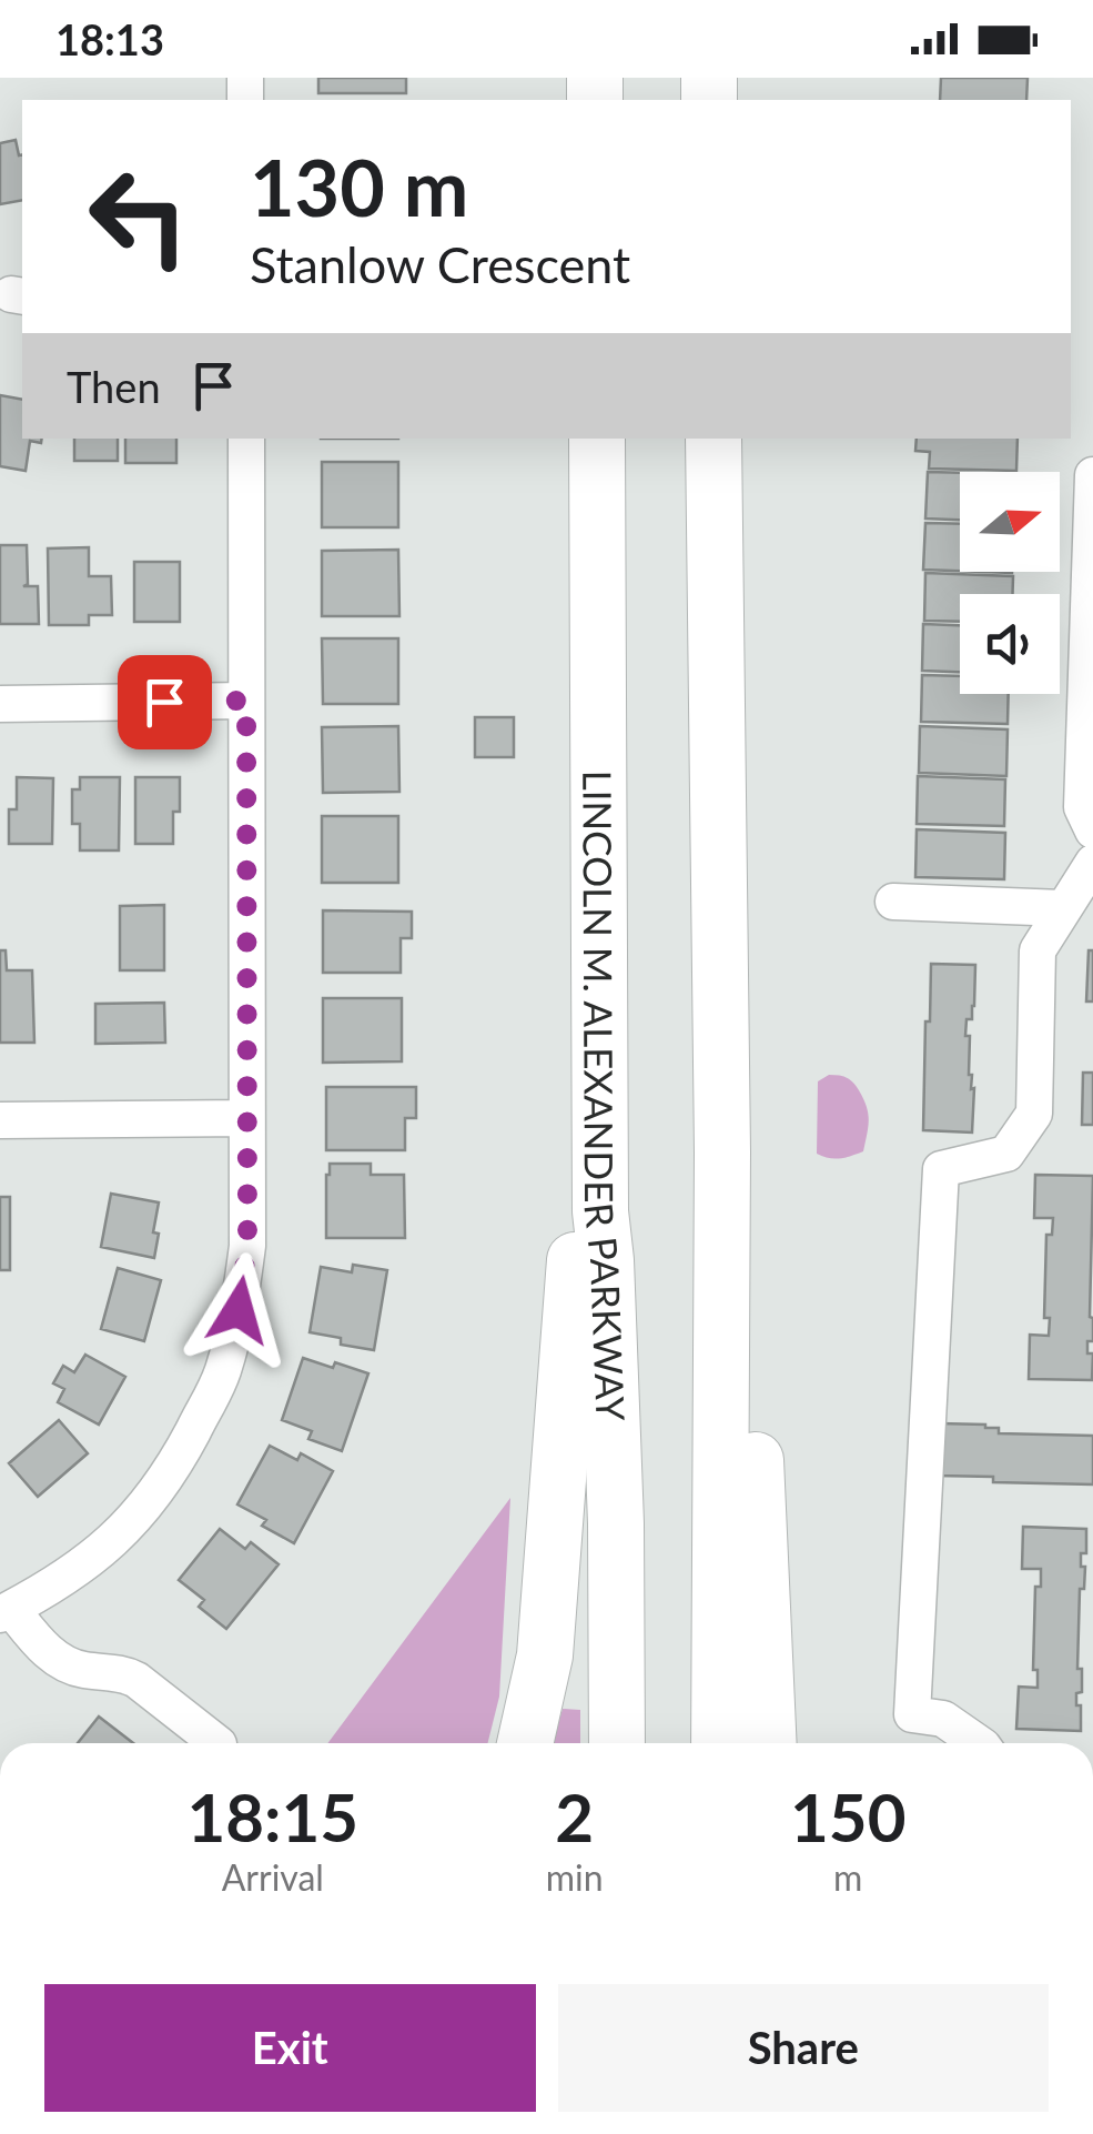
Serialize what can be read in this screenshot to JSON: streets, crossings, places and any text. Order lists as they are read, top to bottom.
{
  "streets": {
    "highway": ["LINCOLN M. ALEXANDER PARKWAY"]
  },
  "north": "right",
  "page": {
    "status": "18:13",
    "turn": ["130 m", "Stanlow Crescent"],
    "then": "Then",
    "eta": [
      "18:15",
      "Arrival",
      "2",
      "min",
      "150",
      "m"
    ],
    "buttons": ["Exit", "Share"]
  }
}
